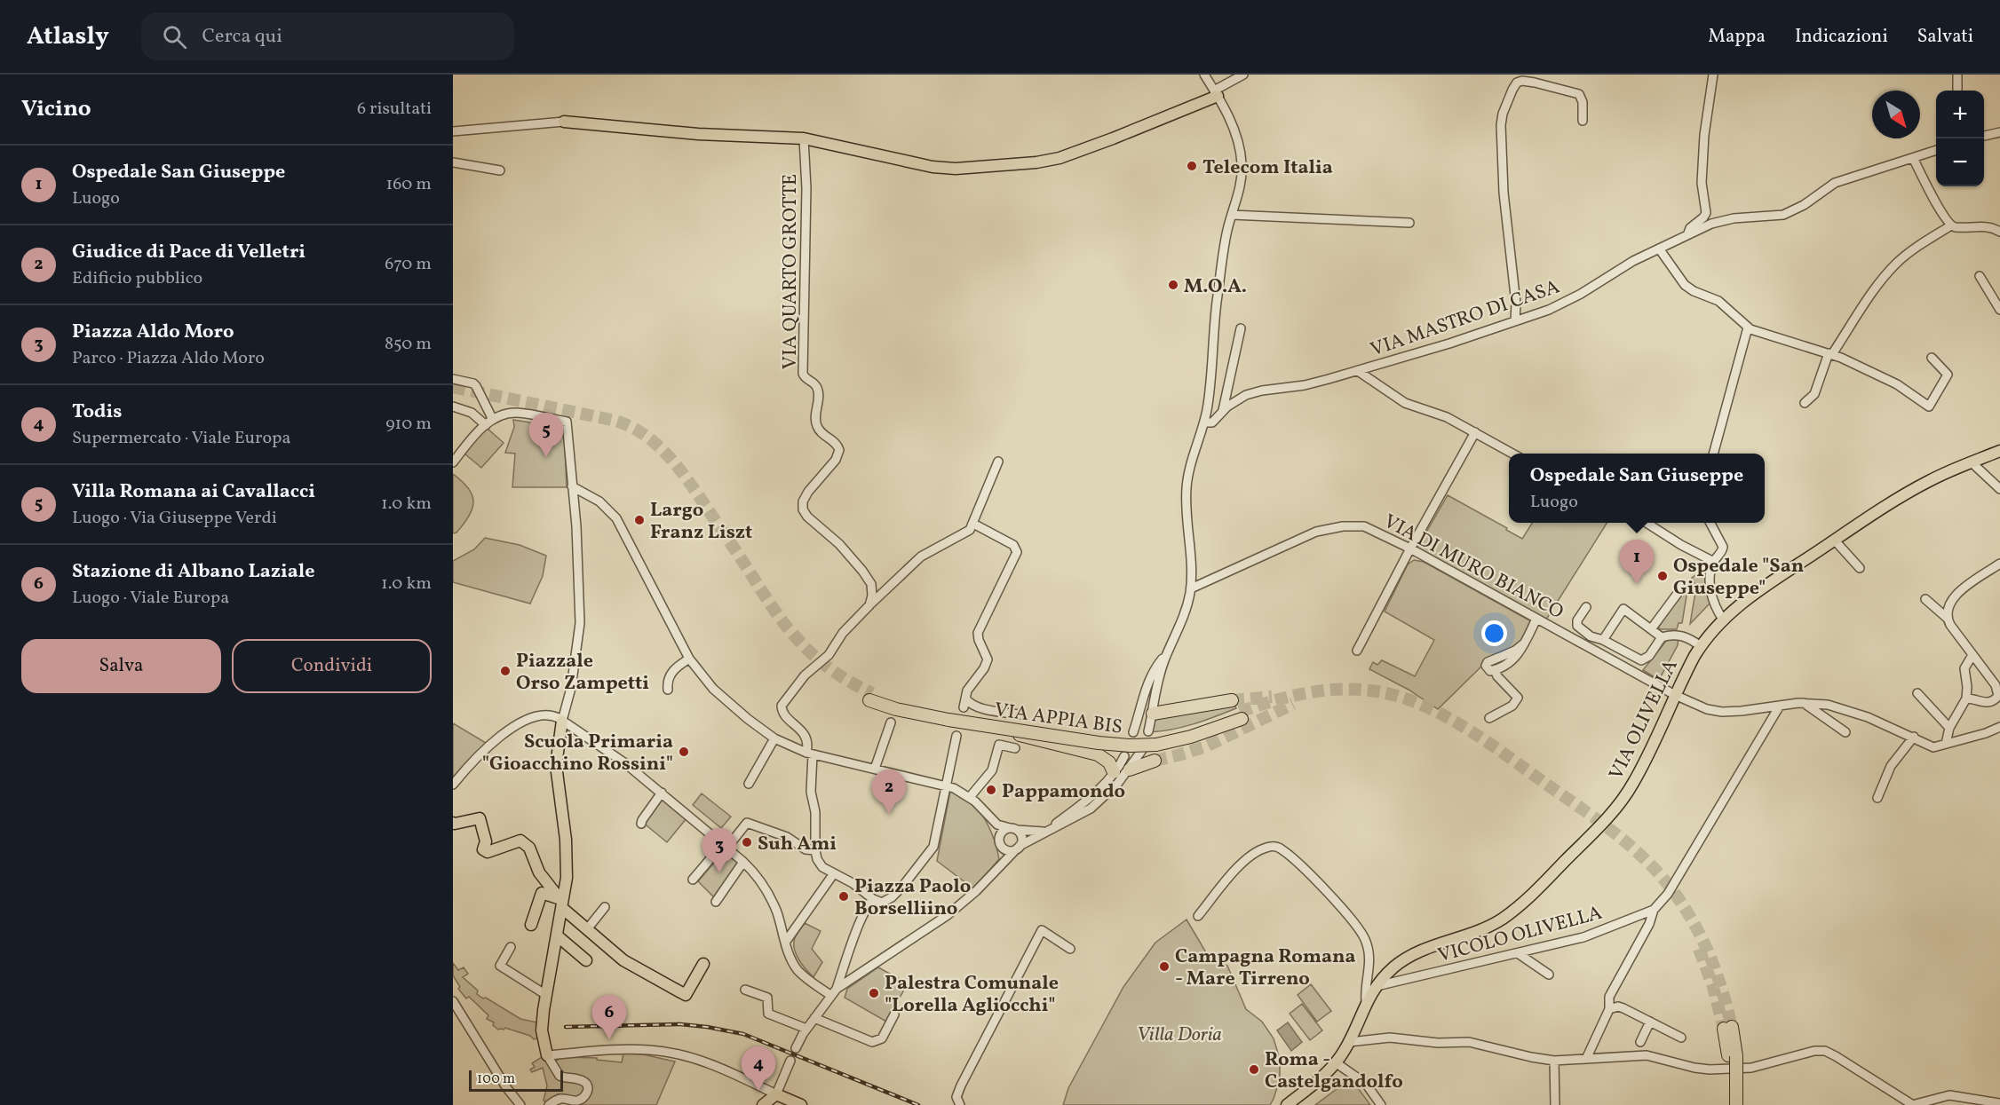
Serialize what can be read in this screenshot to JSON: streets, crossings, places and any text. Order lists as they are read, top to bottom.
{
  "streets": {
    "highway": ["VIA APPIA BIS"],
    "main road": ["VIA OLIVELLA"],
    "street": [
      "VIA QUARTO GROTTE",
      "VIA MASTRO DI CASA",
      "VIA DI MURO BIANCO",
      "VICOLO OLIVELLA"
    ]
  },
  "crossings": [
    ["VIA DI MURO BIANCO", "VIA OLIVELLA"],
    ["VIA DI MURO BIANCO", "VICOLO OLIVELLA"],
    ["VIA OLIVELLA", "VICOLO OLIVELLA"]
  ],
  "parks": ["Villa Doria"],
  "places": [
    "Telecom Italia",
    "M.O.A.",
    "Largo Franz Liszt",
    "Ospedale \"San Giuseppe\"",
    "Piazzale Orso Zampetti",
    "Scuola Primaria \"Gioacchino Rossini\"",
    "Pappamondo",
    "Suh Ami",
    "Piazza Paolo Borselliino",
    "Campagna Romana - Mare Tirreno",
    "Palestra Comunale \"Lorella Agliocchi\"",
    "Roma - Castelgandolfo"
  ],
  "scale_bar": "100 m",
  "north": "bottom right",
  "page": {
    "header": "Atlasly",
    "search": "Cerca qui",
    "nav": ["Mappa", "Indicazioni", "Salvati"],
    "heading": ["Vicino", "6 risultati"],
    "map_buttons": ["+", "−"],
    "list": [
      {
        "mark": "1",
        "name": "Ospedale San Giuseppe",
        "note": "Luogo",
        "value": "160 m"
      },
      {
        "mark": "2",
        "name": "Giudice di Pace di Velletri",
        "note": "Edificio pubblico",
        "value": "670 m"
      },
      {
        "mark": "3",
        "name": "Piazza Aldo Moro",
        "note": "Parco · Piazza Aldo Moro",
        "value": "850 m"
      },
      {
        "mark": "4",
        "name": "Todis",
        "note": "Supermercato · Viale Europa",
        "value": "910 m"
      },
      {
        "mark": "5",
        "name": "Villa Romana ai Cavallacci",
        "note": "Luogo · Via Giuseppe Verdi",
        "value": "1.0 km"
      },
      {
        "mark": "6",
        "name": "Stazione di Albano Laziale",
        "note": "Luogo · Viale Europa",
        "value": "1.0 km"
      }
    ],
    "pins": [
      "5",
      "1",
      "2",
      "3",
      "6",
      "4"
    ],
    "popup": ["Ospedale San Giuseppe", "Luogo"],
    "buttons": ["Salva", "Condividi"],
    "scale": "100 m"
  }
}
